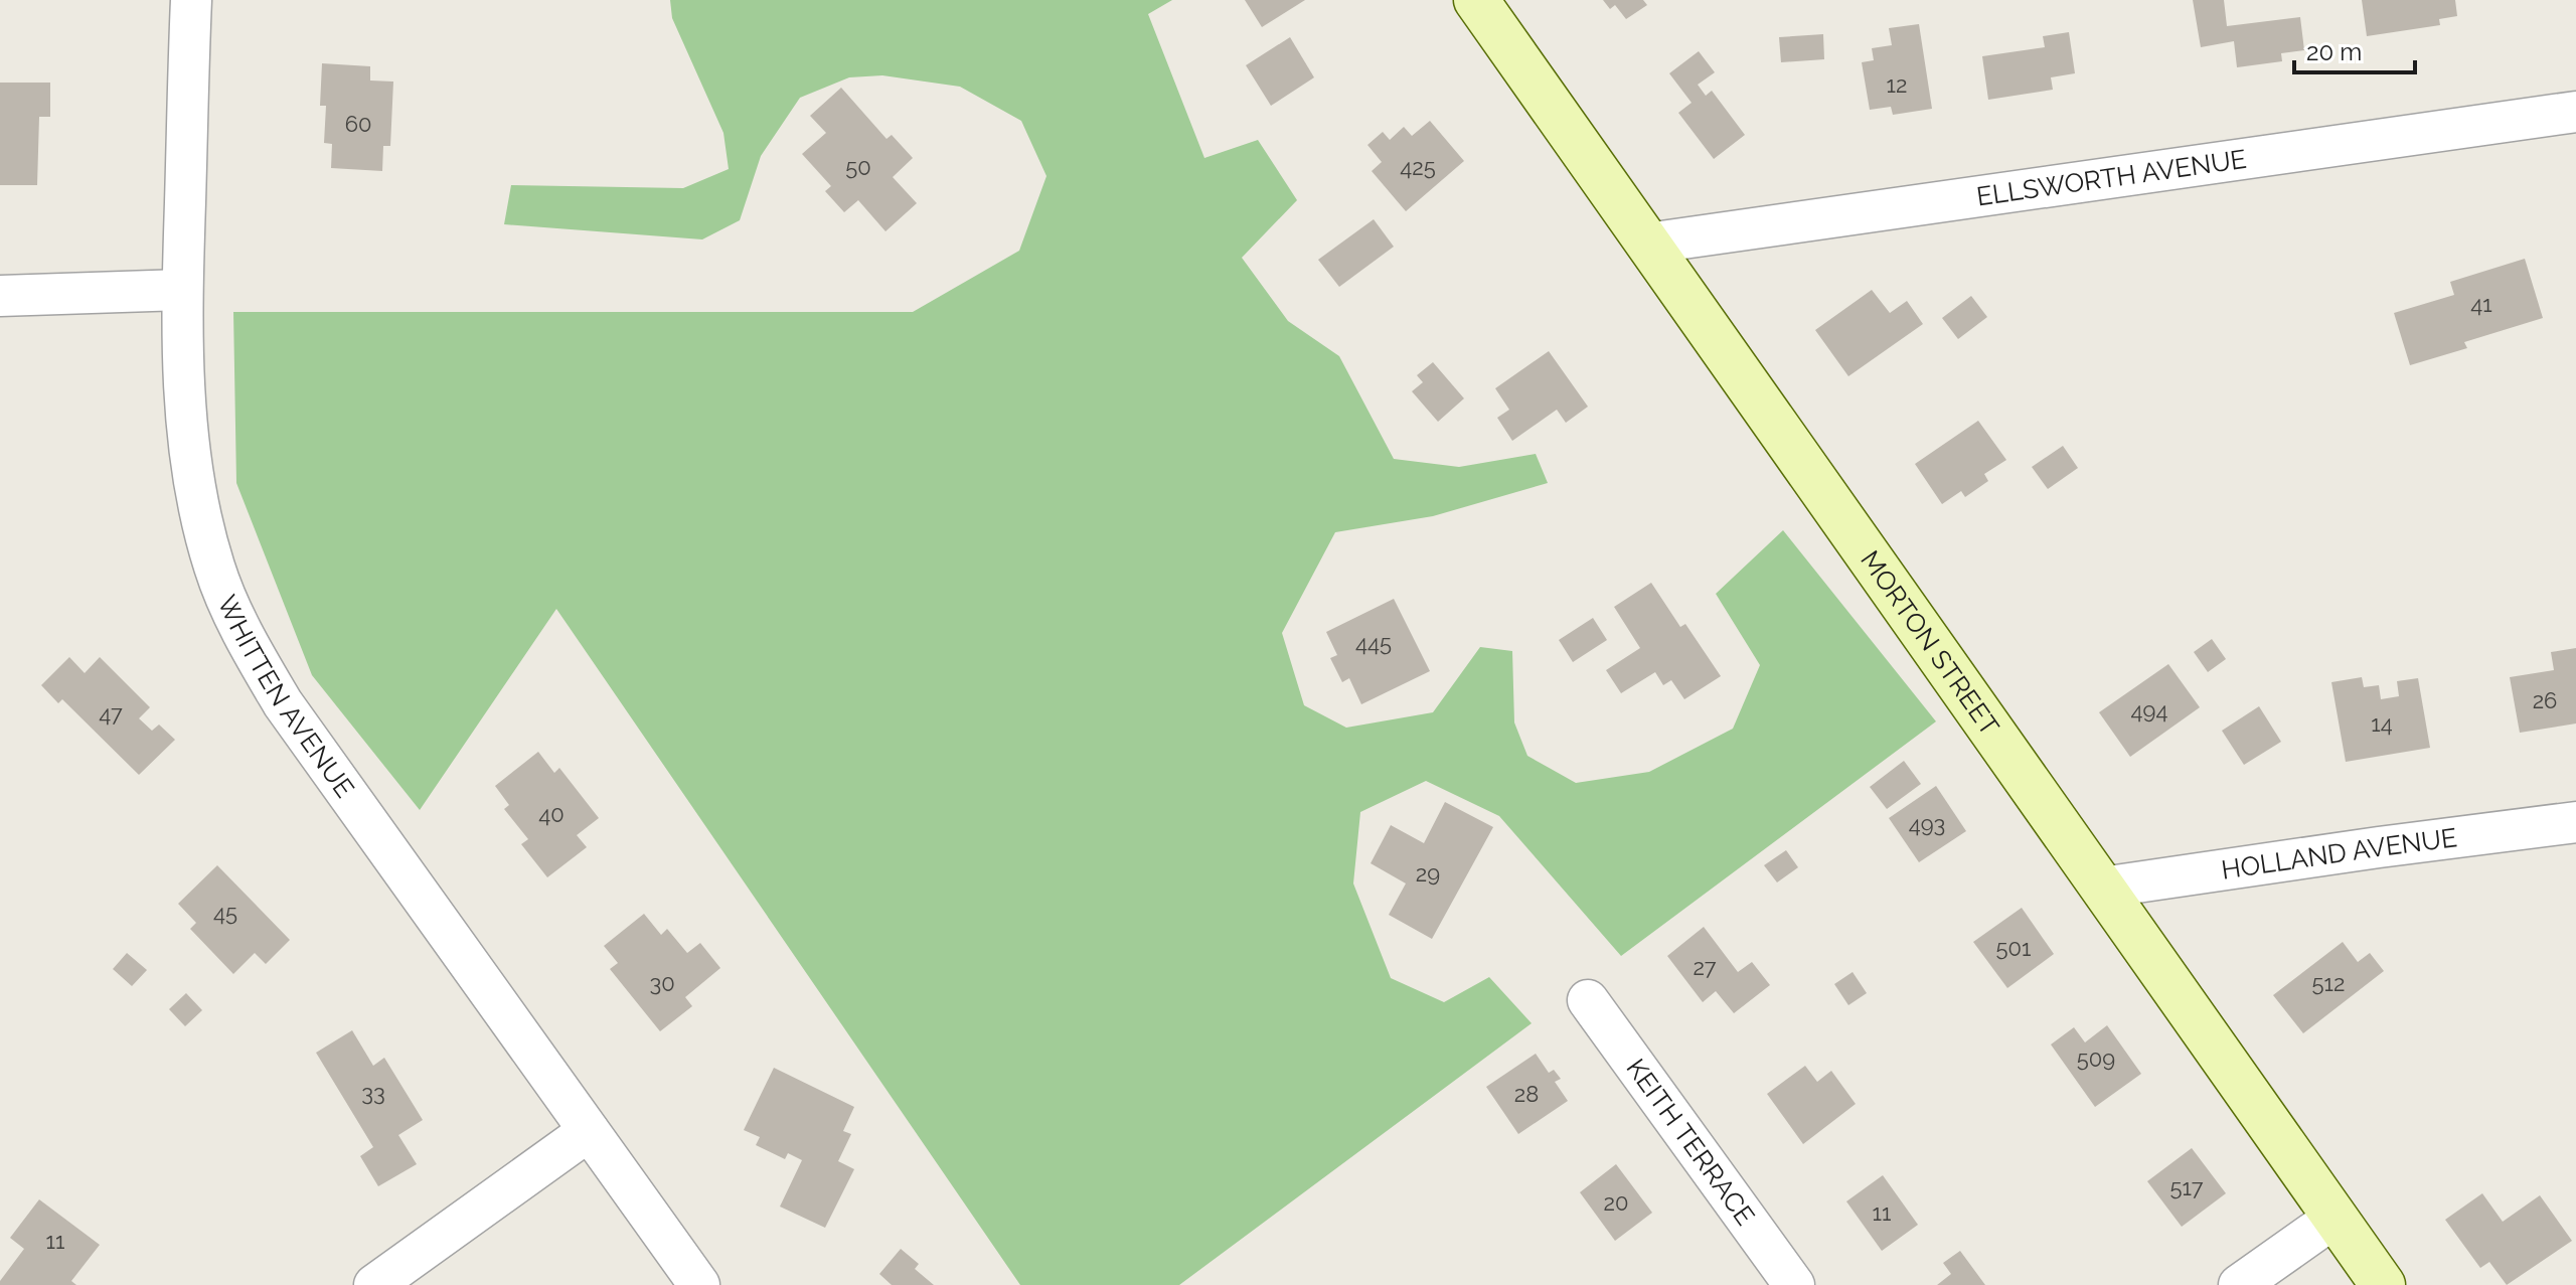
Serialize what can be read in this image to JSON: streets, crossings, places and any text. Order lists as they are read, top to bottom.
{
  "streets": {
    "street": [
      "ELLSWORTH AVENUE",
      "MORTON STREET",
      "WHITTEN AVENUE",
      "HOLLAND AVENUE",
      "KEITH TERRACE"
    ]
  },
  "crossings": [
    ["ELLSWORTH AVENUE", "MORTON STREET"],
    ["MORTON STREET", "HOLLAND AVENUE"]
  ],
  "house_numbers": [
    "12",
    "60",
    "50",
    "425",
    "41",
    "445",
    "26",
    "494",
    "47",
    "14",
    "40",
    "493",
    "29",
    "45",
    "501",
    "27",
    "30",
    "512",
    "509",
    "33",
    "28",
    "517",
    "20",
    "11",
    "11"
  ],
  "scale_bar": "20 m"
}
